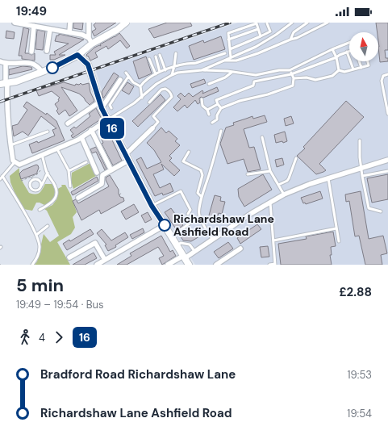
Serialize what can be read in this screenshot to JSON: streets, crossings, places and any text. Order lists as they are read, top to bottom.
{
  "places": ["Richardshaw Lane Ashfield Road"],
  "lines": ["bus line 16"],
  "north": "top",
  "page": {
    "status": "19:49",
    "on_map": "16",
    "heading": ["5 min", "19:49 – 19:54 · Bus", "£2.88"],
    "legs": ["4", "16"],
    "list": [
      {
        "name": "Bradford Road Richardshaw Lane",
        "value": "19:53"
      },
      {
        "name": "Richardshaw Lane Ashfield Road",
        "value": "19:54"
      }
    ]
  }
}
